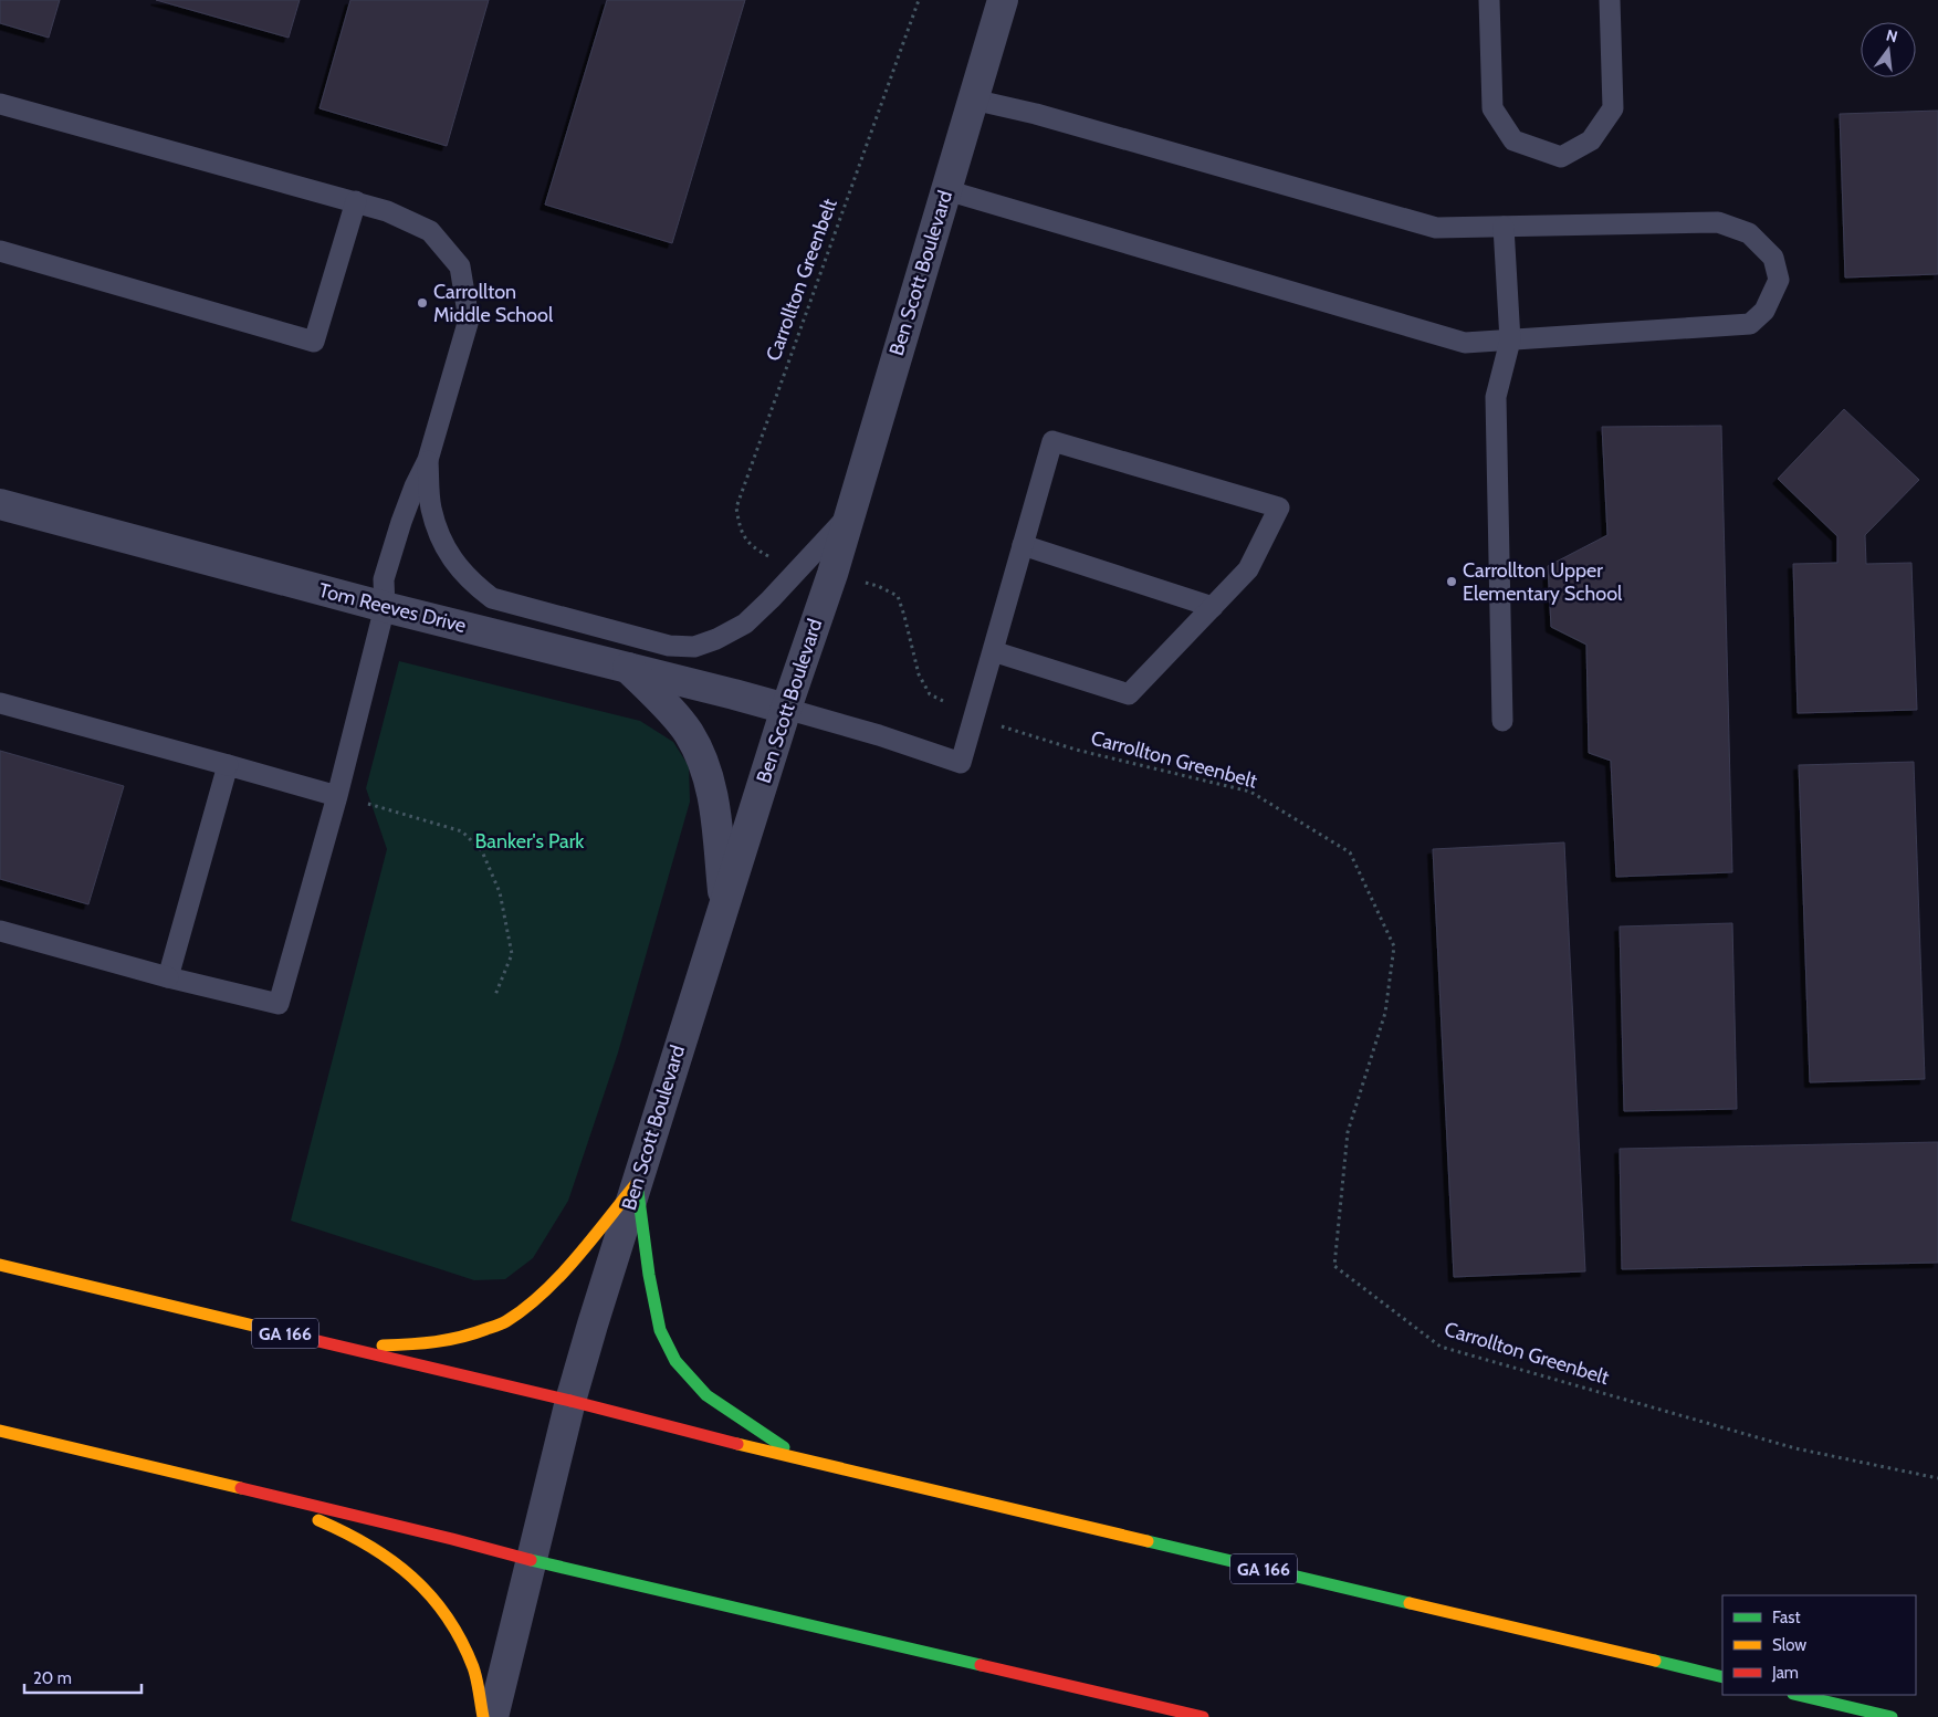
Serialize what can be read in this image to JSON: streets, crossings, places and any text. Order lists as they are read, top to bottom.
{
  "streets": {
    "main road": ["GA 166"],
    "street": ["Ben Scott Boulevard", "Tom Reeves Drive"],
    "path": ["Carrollton Greenbelt"]
  },
  "crossings": [
    ["Ben Scott Boulevard", "Tom Reeves Drive"],
    ["Ben Scott Boulevard", "GA 166"]
  ],
  "parks": ["Banker's Park"],
  "places": ["Carrollton Middle School", "Carrollton Upper Elementary School"],
  "legend": ["Fast", "Slow", "Jam"],
  "scale_bar": "20 m",
  "north": "top"
}
